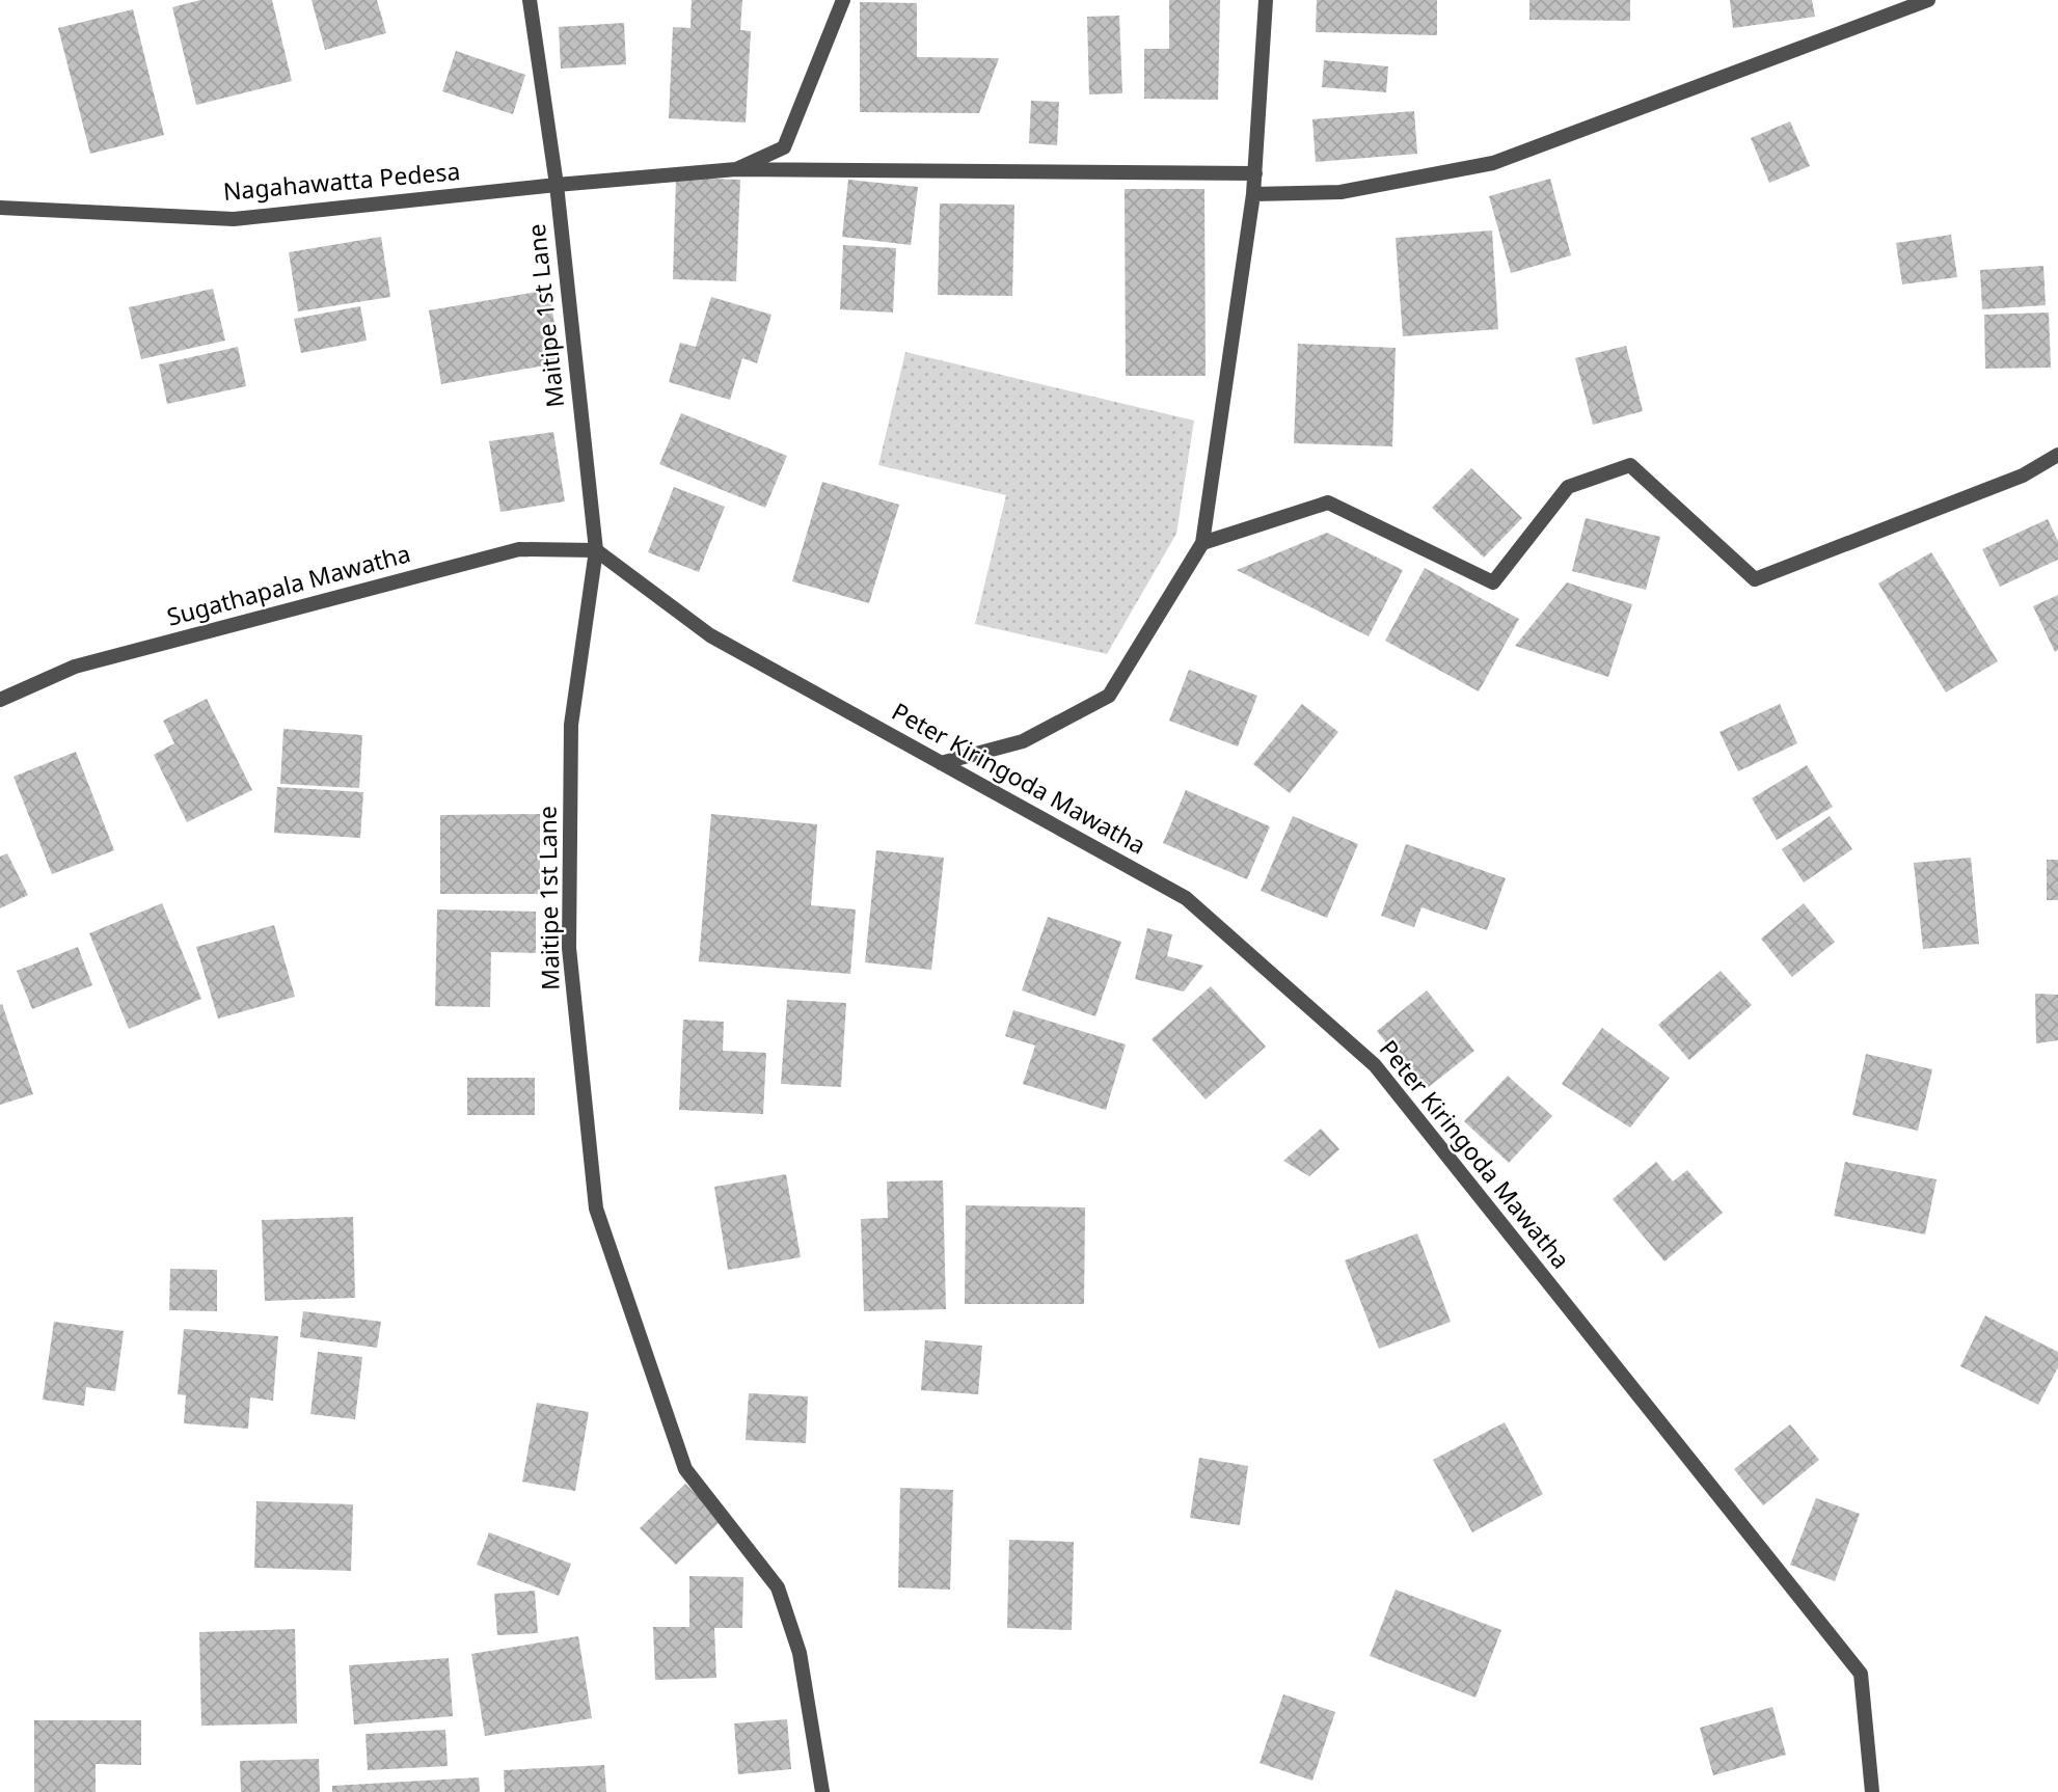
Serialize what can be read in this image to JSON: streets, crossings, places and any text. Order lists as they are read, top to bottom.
{
  "streets": {
    "street": [
      "Nagahawatta Pedesa",
      "Maitipe 1st Lane",
      "Sugathapala Mawatha",
      "Peter Kiringoda Mawatha"
    ]
  },
  "crossings": [
    ["Nagahawatta Pedesa", "Maitipe 1st Lane"],
    ["Maitipe 1st Lane", "Sugathapala Mawatha"],
    ["Maitipe 1st Lane", "Peter Kiringoda Mawatha"],
    ["Sugathapala Mawatha", "Peter Kiringoda Mawatha"]
  ]
}
